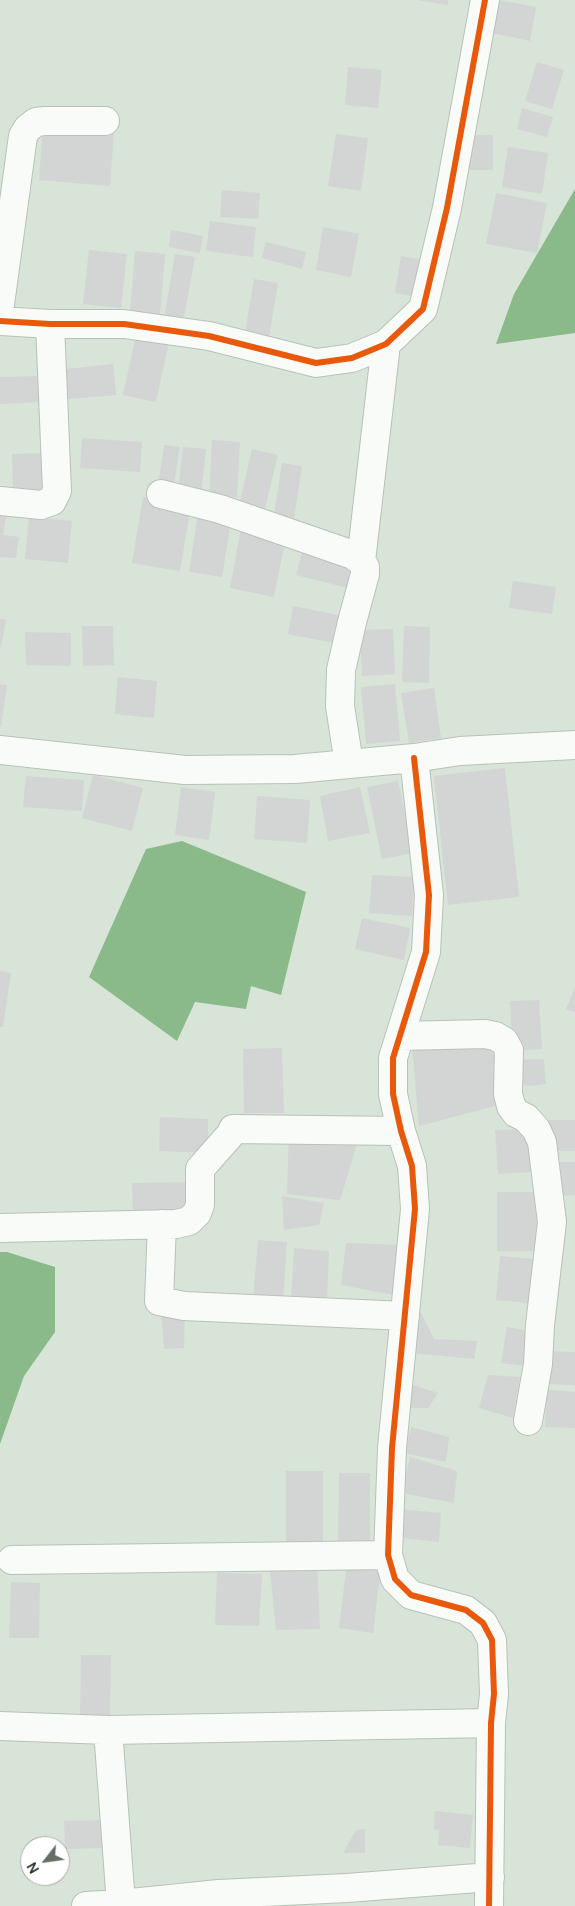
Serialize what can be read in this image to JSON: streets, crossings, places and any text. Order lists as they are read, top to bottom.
{
  "north": "bottom left"
}
